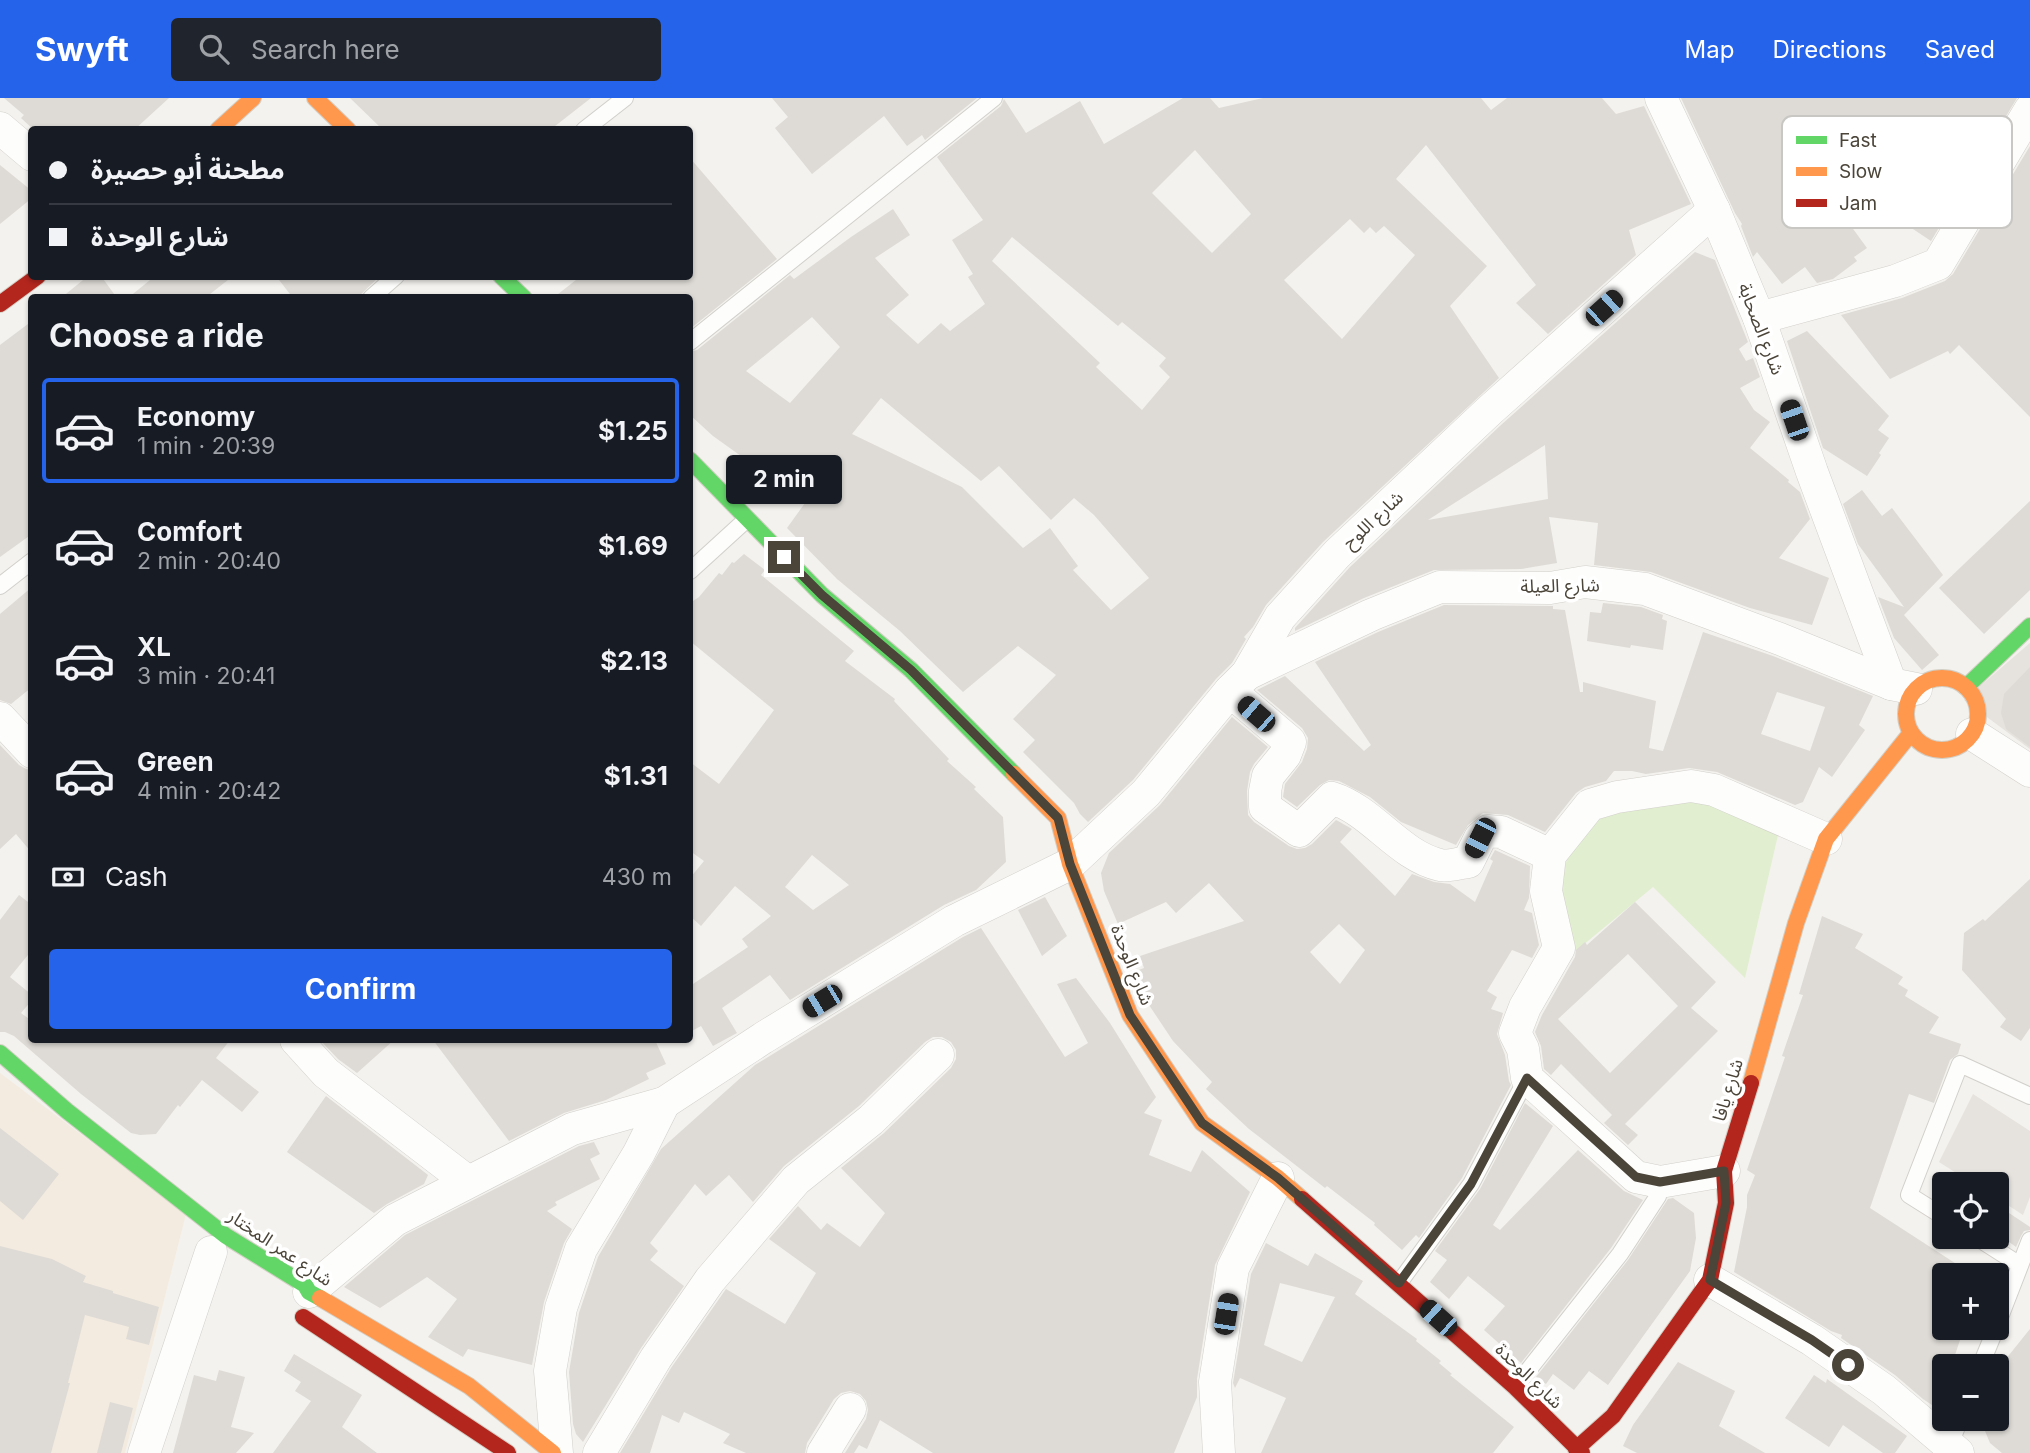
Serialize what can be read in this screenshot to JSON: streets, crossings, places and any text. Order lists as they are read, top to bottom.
{
  "streets": {
    "main road": ["شارع الوحدة", "شارع يافا", "شارع عمر المختار"],
    "street": ["شارع الصحابة", "شارع اللوح", "شارع العيلة"]
  },
  "crossings": [
    ["شارع الصحابة", "شارع اللوح"],
    ["شارع الصحابة", "شارع العيلة"],
    ["شارع الصحابة", "شارع يافا"],
    ["شارع اللوح", "شارع العيلة"],
    ["شارع اللوح", "شارع الوحدة"],
    ["شارع العيلة", "شارع يافا"],
    ["شارع الوحدة", "شارع يافا"]
  ],
  "legend": ["Fast", "Slow", "Jam"],
  "page": {
    "header": "Swyft",
    "search": "Search here",
    "nav": ["Map", "Directions", "Saved"],
    "banner": ["مطحنة أبو حصيرة", "شارع الوحدة"],
    "heading": "Choose a ride",
    "list": [
      {
        "name": "Economy",
        "note": "1 min · 20:39",
        "value": "$1.25"
      },
      {
        "name": "Comfort",
        "note": "2 min · 20:40",
        "value": "$1.69"
      },
      {
        "name": "XL",
        "note": "3 min · 20:41",
        "value": "$2.13"
      },
      {
        "name": "Green",
        "note": "4 min · 20:42",
        "value": "$1.31"
      }
    ],
    "bubble": "2 min",
    "pay": ["Cash", "430 m"],
    "buttons": "Confirm",
    "map_buttons": ["+", "−"]
  }
}
